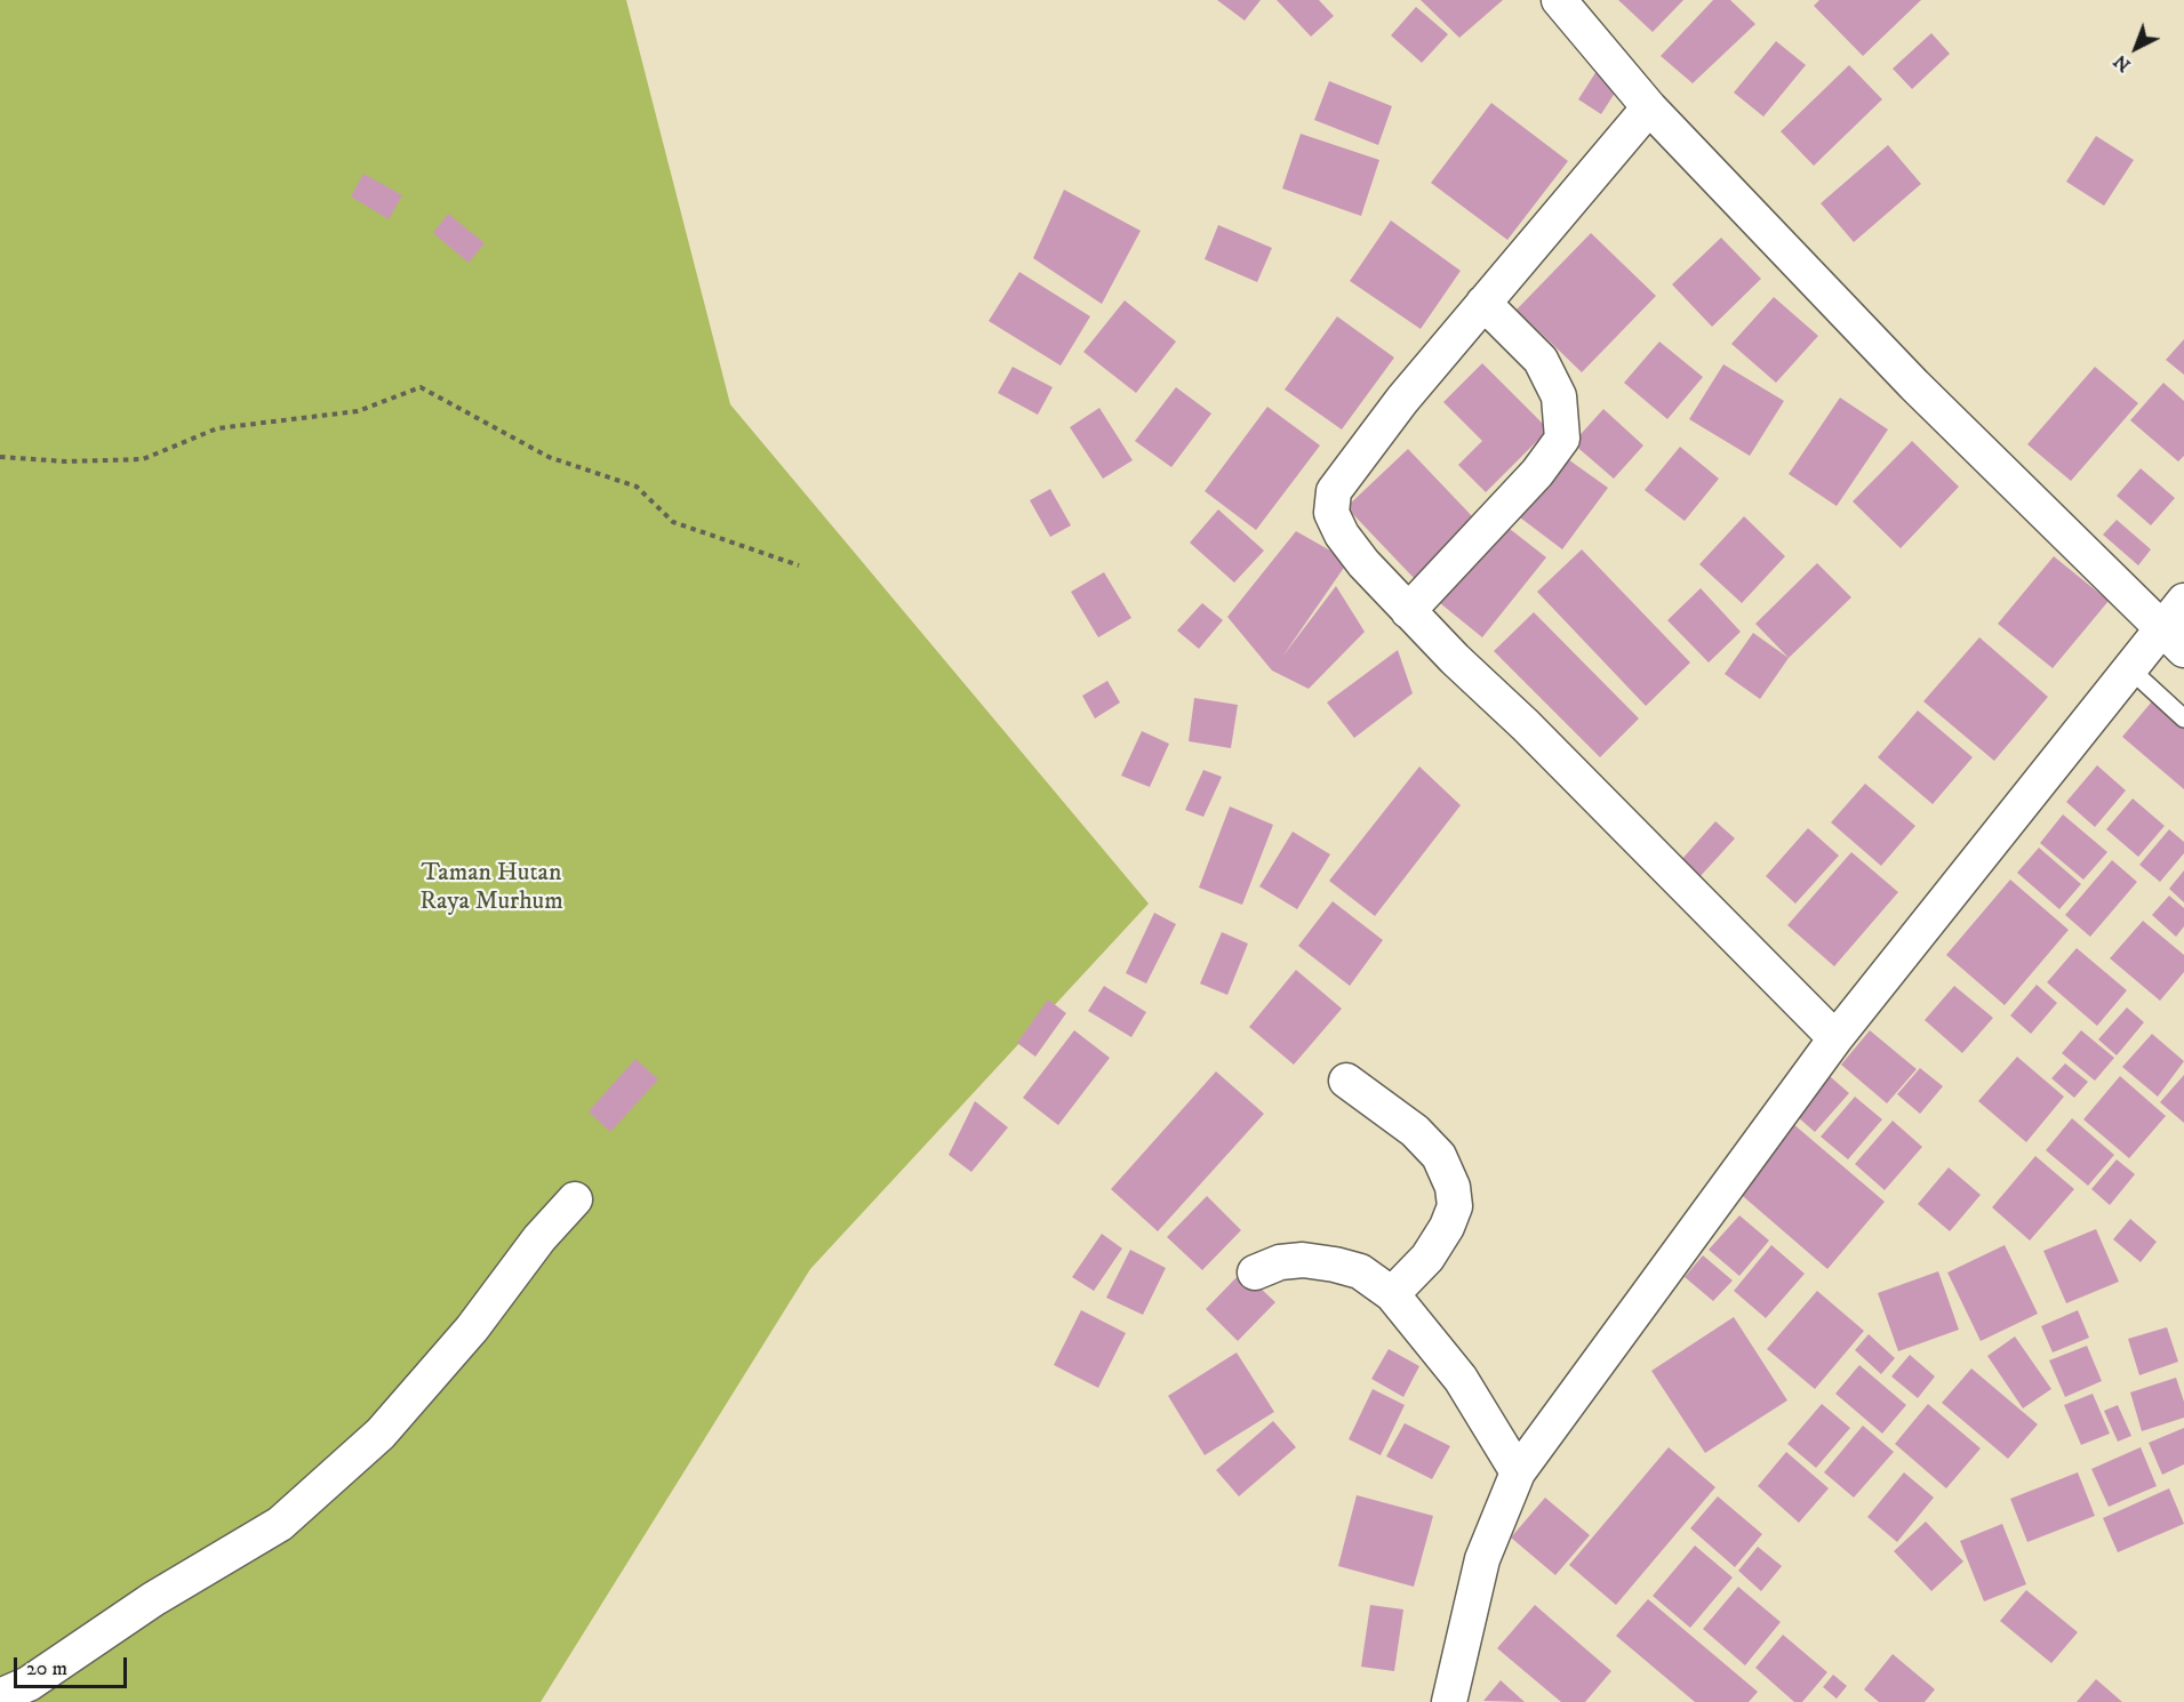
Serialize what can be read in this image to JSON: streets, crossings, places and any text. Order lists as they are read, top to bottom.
{
  "parks": ["Taman Hutan Raya Murhum"],
  "scale_bar": "20 m",
  "north": "bottom left"
}
